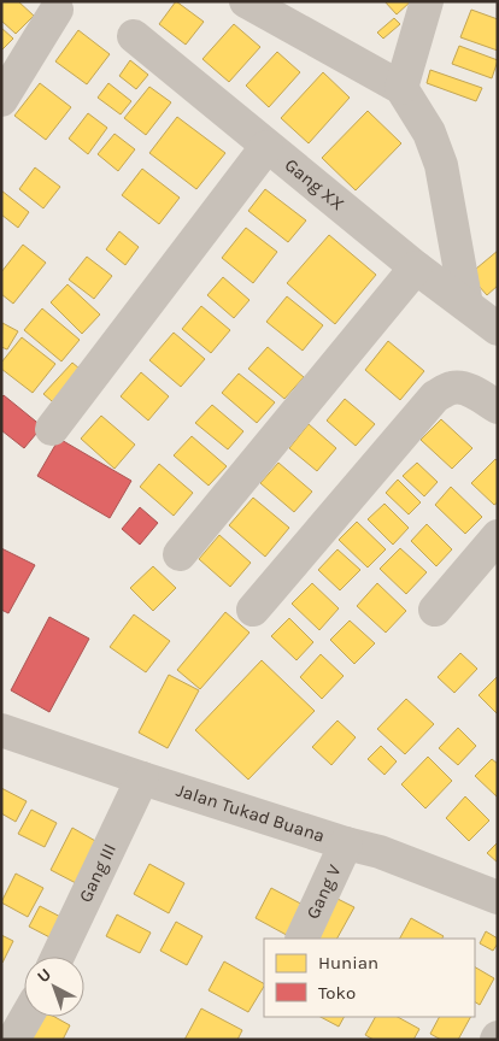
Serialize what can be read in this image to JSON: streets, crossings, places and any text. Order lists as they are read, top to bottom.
{
  "streets": {
    "street": [
      "Gang XX",
      "Jalan Tukad Buana",
      "Gang III",
      "Gang V"
    ]
  },
  "crossings": [
    ["Jalan Tukad Buana", "Gang III"],
    ["Jalan Tukad Buana", "Gang V"]
  ],
  "legend": ["Hunian", "Toko"],
  "north": "top left"
}
